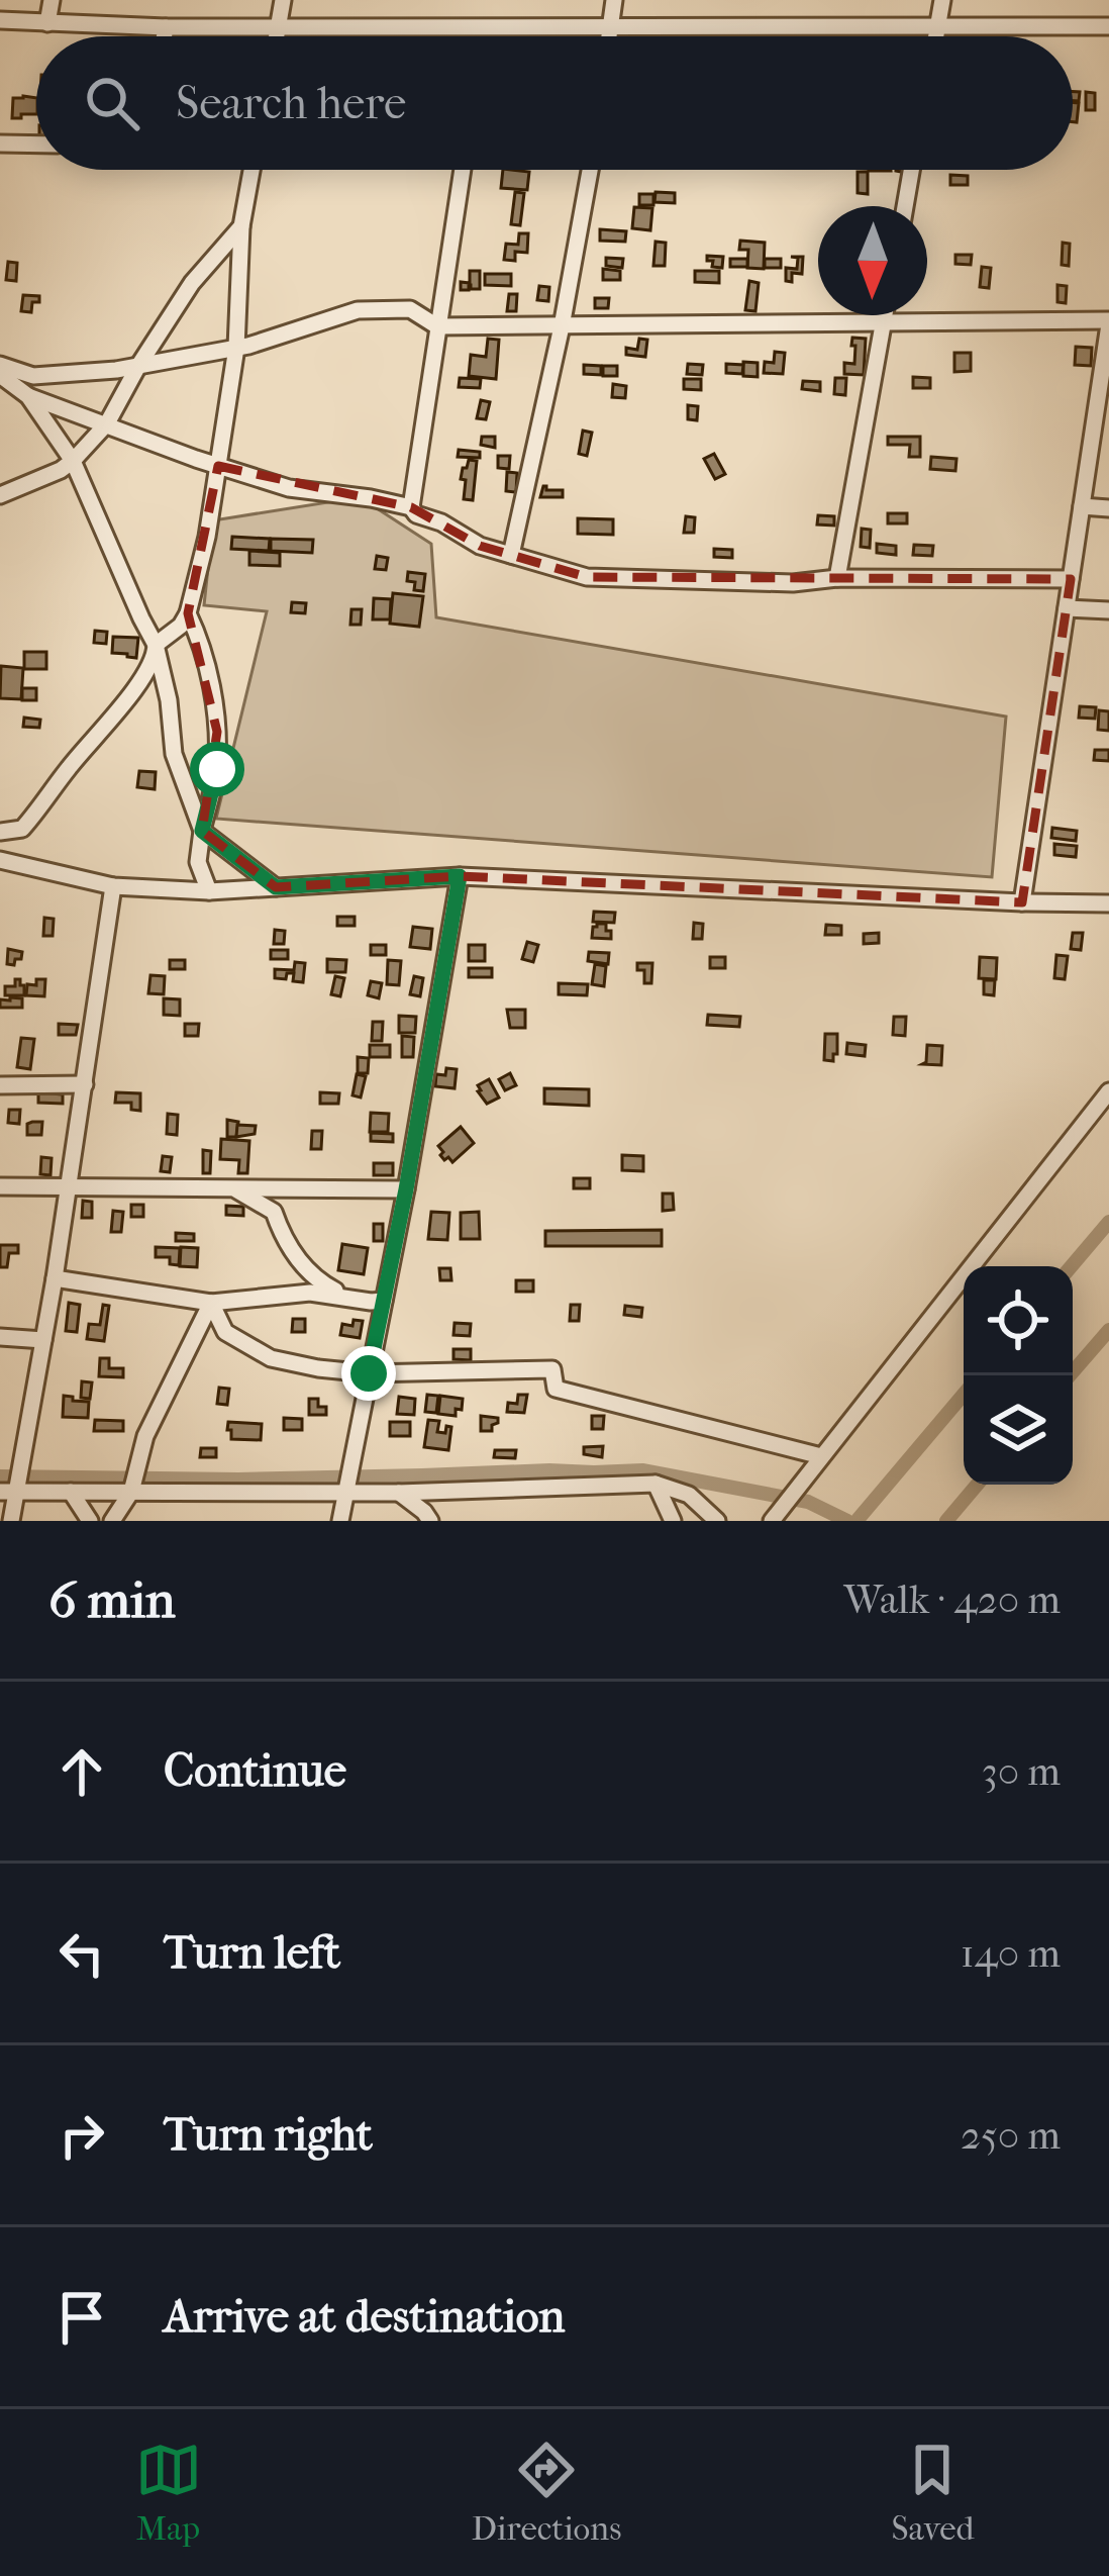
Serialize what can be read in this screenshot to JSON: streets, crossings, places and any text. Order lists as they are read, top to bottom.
{
  "north": "bottom",
  "page": {
    "search": "Search here",
    "heading": ["6 min", "Walk · 420 m"],
    "list": [
      ["Continue", "30 m"],
      ["Turn left", "140 m"],
      ["Turn right", "250 m"],
      "Arrive at destination"
    ],
    "nav": ["Map", "Directions", "Saved"]
  }
}
